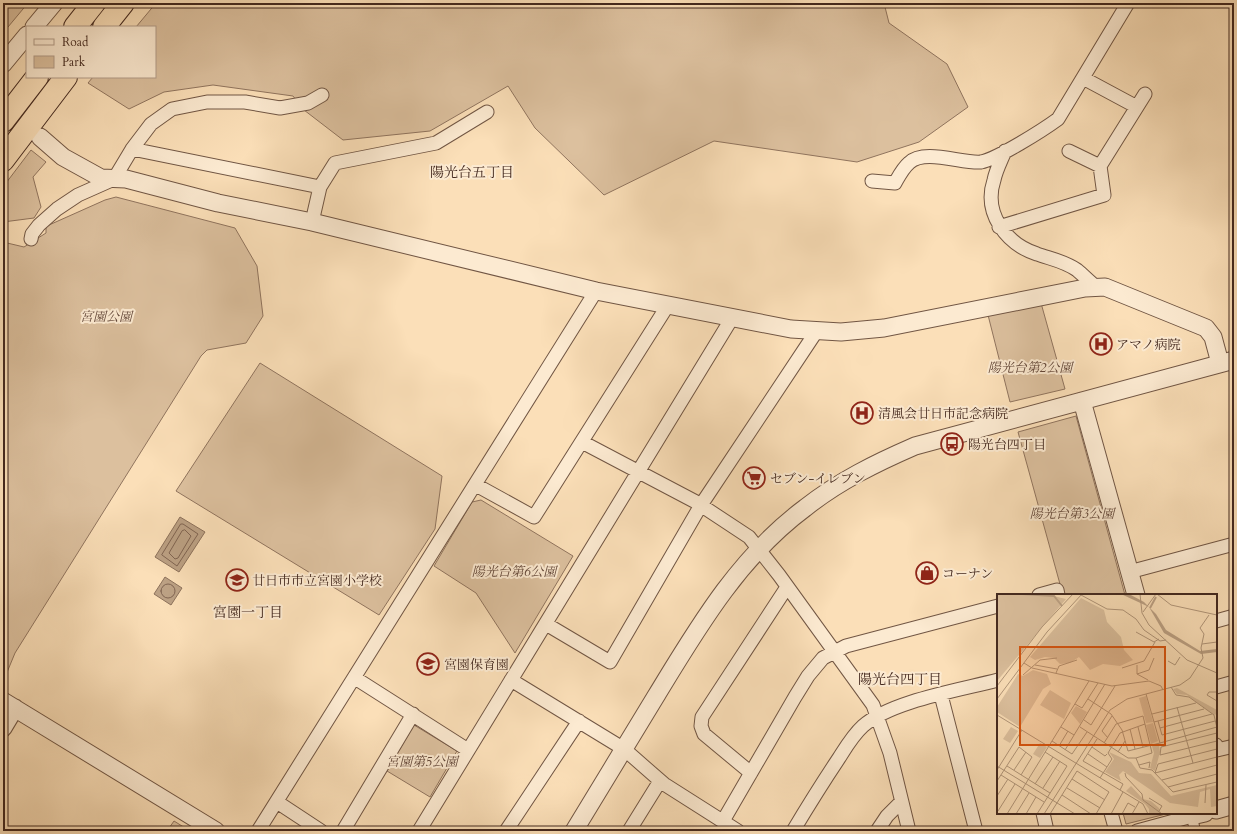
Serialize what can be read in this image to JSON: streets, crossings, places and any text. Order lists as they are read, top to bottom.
{
  "districts": ["陽光台五丁目", "宮園一丁目", "陽光台四丁目"],
  "parks": [
    "宮園公園",
    "陽光台第2公園",
    "陽光台第3公園",
    "陽光台第6公園",
    "宮園第5公園"
  ],
  "places": {
    "hospital": ["アマノ病院", "清風会廿日市記念病院"],
    "bus stop": ["陽光台四丁目"],
    "supermarket": ["セブン-イレブン"],
    "shop": ["コーナン"],
    "school or university": ["廿日市市立宮園小学校", "宮園保育園"]
  },
  "legend": ["Road", "Park"]
}
